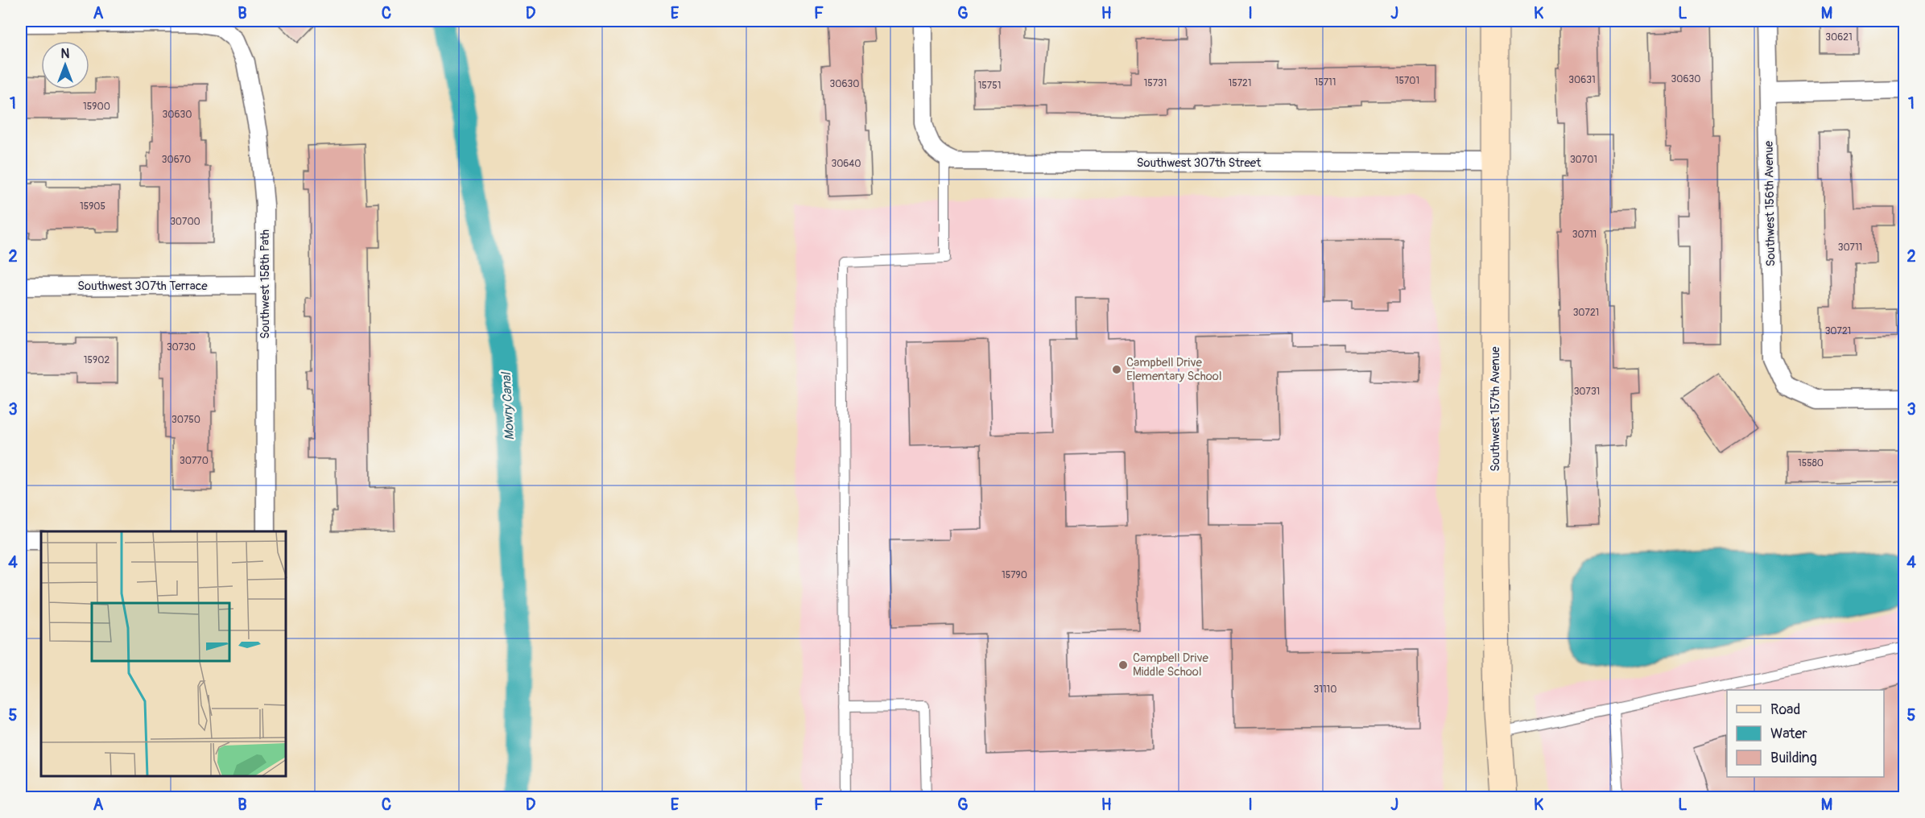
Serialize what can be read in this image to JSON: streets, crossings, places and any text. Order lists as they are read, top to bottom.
{
  "streets": {
    "street": [
      "Southwest 307th Street",
      "Southwest 156th Avenue",
      "Southwest 158th Path",
      "Southwest 307th Terrace",
      "Southwest 157th Avenue"
    ]
  },
  "crossings": [
    ["Southwest 307th Street", "Southwest 157th Avenue"],
    ["Southwest 158th Path", "Southwest 307th Terrace"]
  ],
  "water": ["Mowry Canal"],
  "places": ["Campbell Drive Elementary School", "Campbell Drive Middle School"],
  "house_numbers": [
    "30621",
    "30630",
    "30631",
    "15701",
    "15711",
    "15731",
    "15721",
    "30630",
    "15751",
    "15900",
    "30630",
    "30670",
    "30701",
    "30640",
    "15905",
    "30700",
    "30711",
    "30711",
    "30721",
    "30721",
    "30730",
    "15902",
    "30731",
    "30750",
    "30770",
    "15580",
    "15790",
    "31110"
  ],
  "legend": ["Road", "Water", "Building"],
  "north": "top",
  "grid": {
    "columns": [
      "A",
      "B",
      "C",
      "D",
      "E",
      "F",
      "G",
      "H",
      "I",
      "J",
      "K",
      "L",
      "M"
    ],
    "rows": [
      "1",
      "2",
      "3",
      "4",
      "5"
    ]
  }
}
